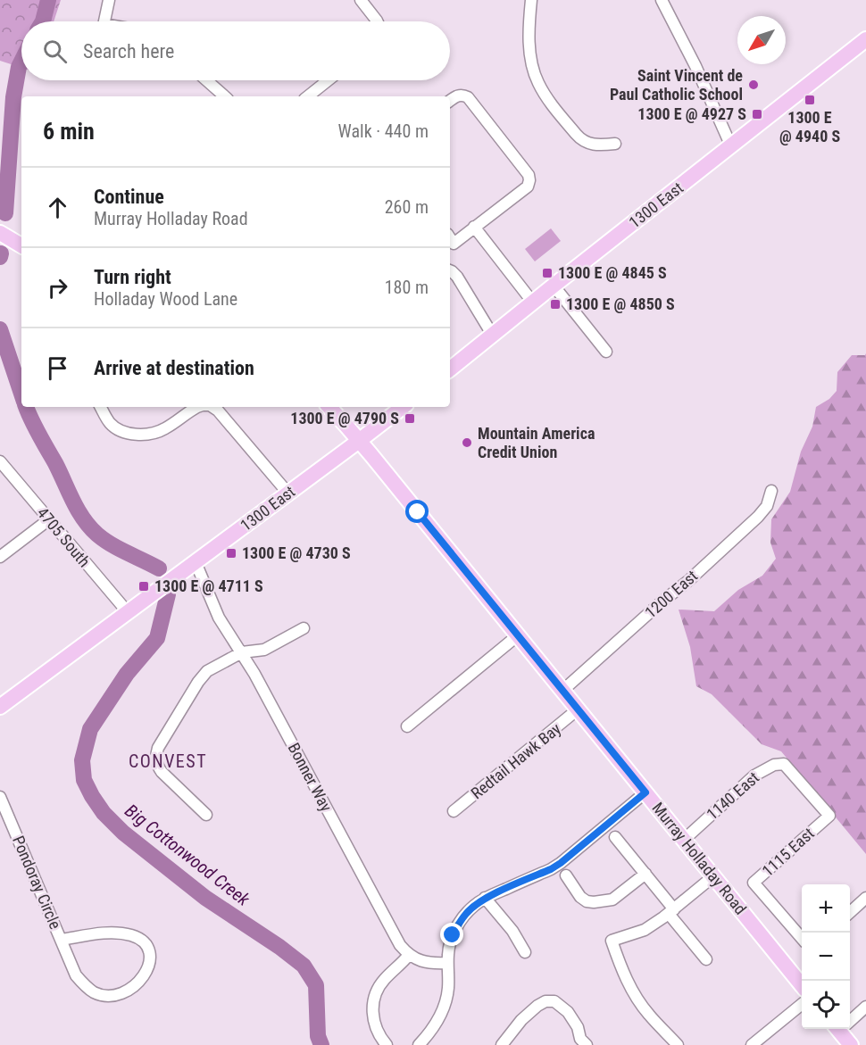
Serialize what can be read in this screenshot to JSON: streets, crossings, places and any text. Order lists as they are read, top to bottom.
{
  "streets": {
    "main road": ["1300 East", "Murray Holladay Road"],
    "street": [
      "4705 South",
      "1200 East",
      "Redtail Hawk Bay",
      "Bonner Way",
      "1140 East",
      "1115 East",
      "Pondoray Circle"
    ]
  },
  "crossings": [
    ["1300 East", "4705 South"],
    ["1300 East", "Bonner Way"],
    ["1300 East", "Murray Holladay Road"],
    ["1200 East", "Murray Holladay Road"],
    ["Redtail Hawk Bay", "Murray Holladay Road"],
    ["1140 East", "1115 East"],
    ["1140 East", "Murray Holladay Road"]
  ],
  "districts": ["CONVEST"],
  "water": ["Big Cottonwood Creek"],
  "places": {
    "other": ["Saint Vincent de Paul Catholic School", "Mountain America Credit Union"],
    "transit": [
      "1300 E @ 4940 S",
      "1300 E @ 4927 S",
      "1300 E @ 4845 S",
      "1300 E @ 4850 S",
      "1300 E @ 4790 S",
      "1300 E @ 4730 S",
      "1300 E @ 4711 S"
    ]
  },
  "north": "bottom left",
  "page": {
    "search": "Search here",
    "heading": ["6 min", "Walk · 440 m"],
    "list": [
      ["Continue", "Murray Holladay Road", "260 m"],
      ["Turn right", "Holladay Wood Lane", "180 m"],
      "Arrive at destination"
    ],
    "map_buttons": ["+", "−"]
  }
}
